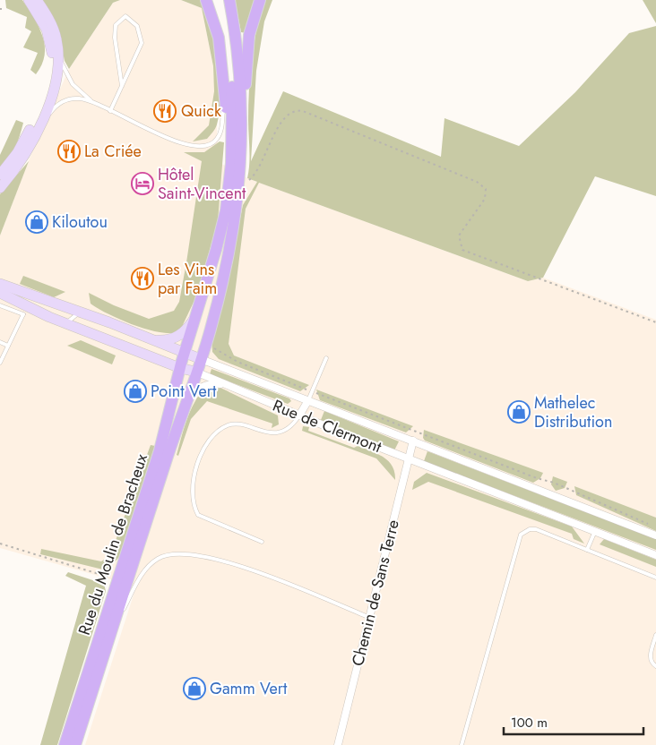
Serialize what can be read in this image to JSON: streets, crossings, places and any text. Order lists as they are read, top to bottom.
{
  "streets": {
    "main road": ["Rue de Clermont", "Rue du Moulin de Bracheux"],
    "street": ["Chemin de Sans Terre"]
  },
  "crossings": [
    ["Rue de Clermont", "Rue du Moulin de Bracheux"],
    ["Rue de Clermont", "Chemin de Sans Terre"]
  ],
  "places": {
    "restaurant": ["Quick", "La Criée", "Les Vins par Faim"],
    "hotel": ["Hôtel Saint-Vincent"],
    "shop": [
      "Kiloutou",
      "Point Vert",
      "Mathelec Distribution",
      "Gamm Vert"
    ]
  },
  "scale_bar": "100 m"
}
